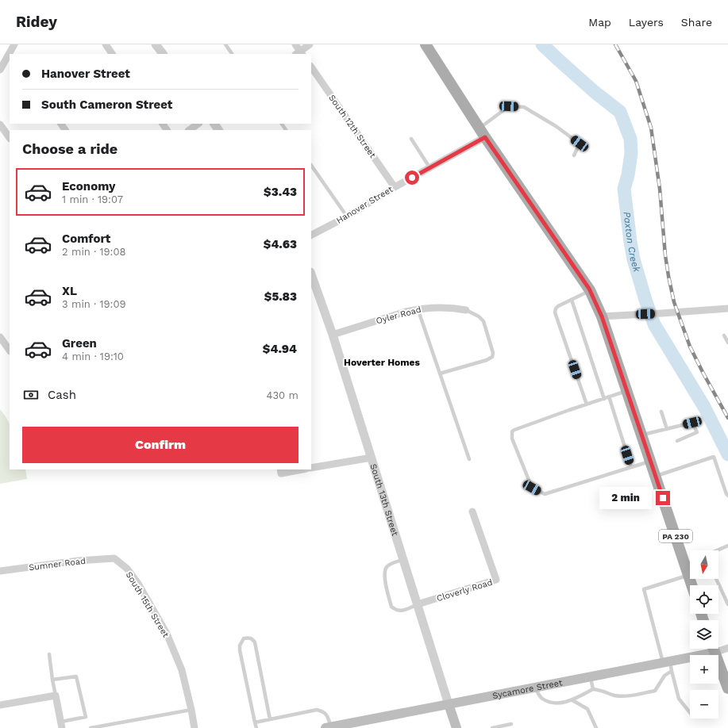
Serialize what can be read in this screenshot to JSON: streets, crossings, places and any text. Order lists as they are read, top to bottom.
{
  "streets": {
    "main road": ["South 13th Street", "PA 230", "Sycamore Street"],
    "street": [
      "South 12th Street",
      "Hanover Street",
      "Oyler Road",
      "Sumner Road",
      "Cloverly Road",
      "South 15th Street"
    ]
  },
  "crossings": [
    ["South 12th Street", "Hanover Street"],
    ["Hanover Street", "PA 230"],
    ["Oyler Road", "South 13th Street"],
    ["South 13th Street", "Cloverly Road"],
    ["South 13th Street", "Sycamore Street"],
    ["Sumner Road", "South 15th Street"]
  ],
  "districts": ["Hoverter Homes"],
  "water": ["Paxton Creek"],
  "north": "bottom",
  "page": {
    "header": "Ridey",
    "nav": ["Map", "Layers", "Share"],
    "banner": ["Hanover Street", "South Cameron Street"],
    "heading": "Choose a ride",
    "list": [
      {
        "name": "Economy",
        "note": "1 min · 19:07",
        "value": "$3.43"
      },
      {
        "name": "Comfort",
        "note": "2 min · 19:08",
        "value": "$4.63"
      },
      {
        "name": "XL",
        "note": "3 min · 19:09",
        "value": "$5.83"
      },
      {
        "name": "Green",
        "note": "4 min · 19:10",
        "value": "$4.94"
      }
    ],
    "pay": ["Cash", "430 m"],
    "buttons": "Confirm",
    "bubble": "2 min",
    "map_buttons": ["+", "−"]
  }
}
